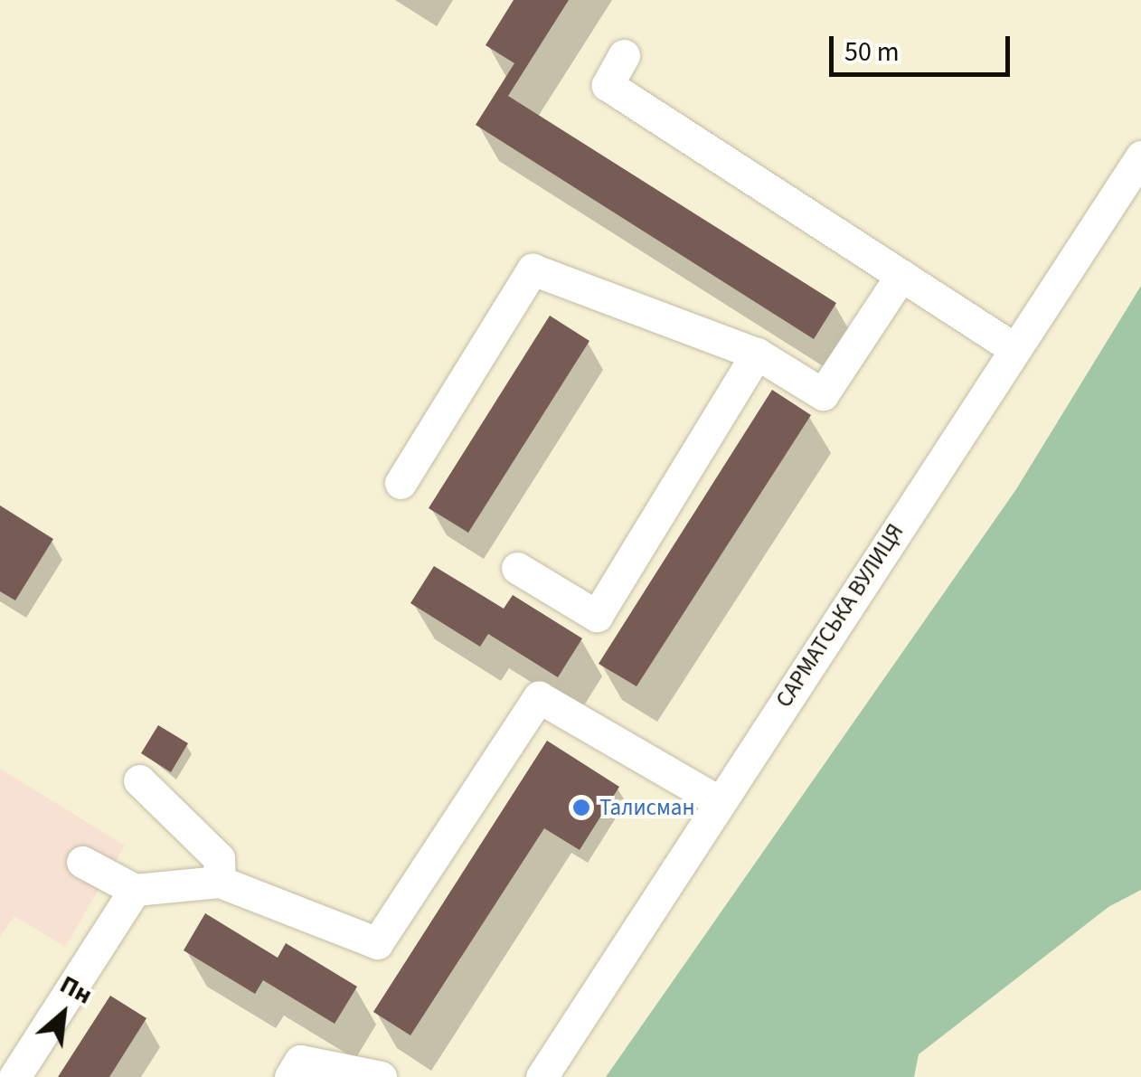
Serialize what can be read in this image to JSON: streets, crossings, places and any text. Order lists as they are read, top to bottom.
{
  "streets": {
    "street": ["САРМАТСЬКА ВУЛИЦЯ"]
  },
  "places": ["Талисман"],
  "scale_bar": "50 m",
  "north": "top right"
}
